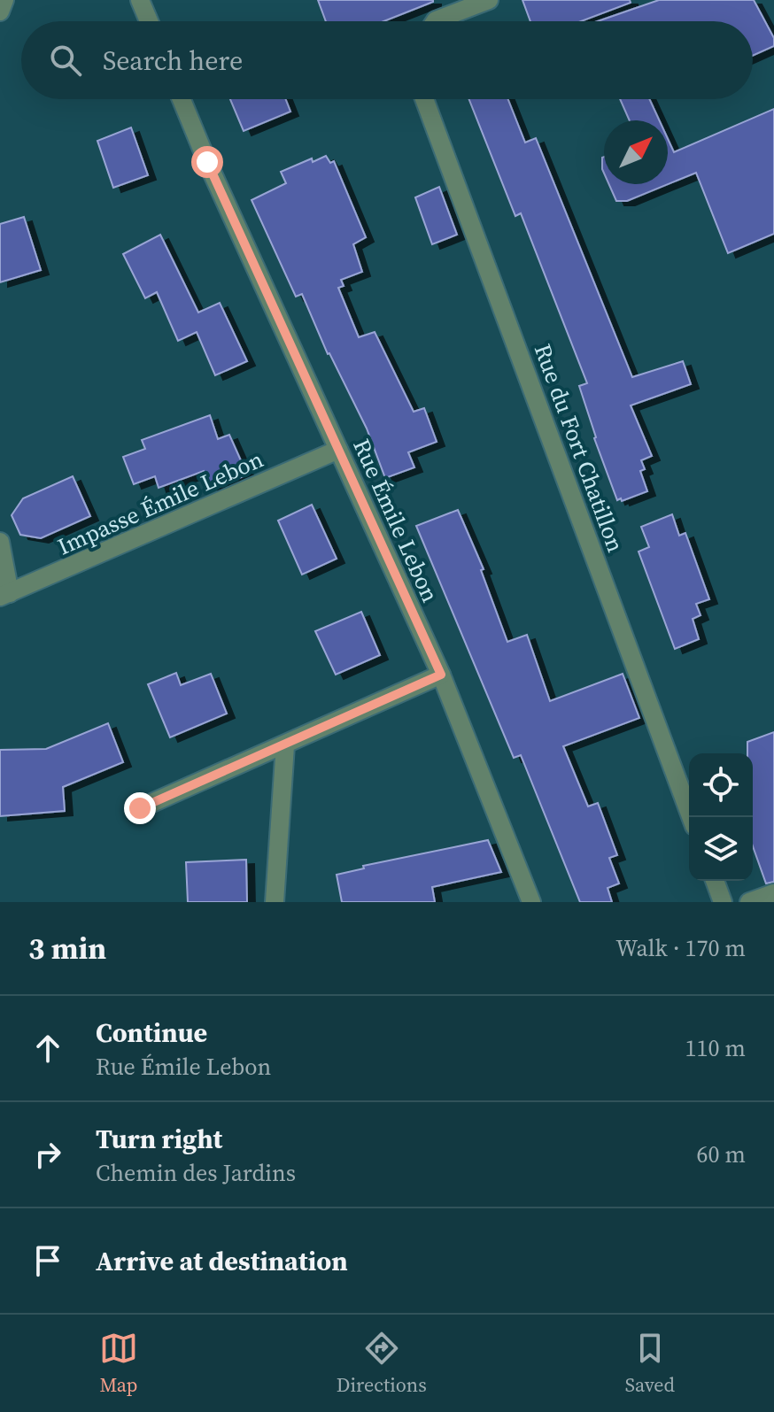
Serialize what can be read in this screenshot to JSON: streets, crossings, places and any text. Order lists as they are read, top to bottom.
{
  "streets": {
    "street": ["Rue du Fort Chatillon", "Impasse Émile Lebon", "Rue Émile Lebon"]
  },
  "crossings": [
    ["Impasse Émile Lebon", "Rue Émile Lebon"]
  ],
  "north": "top right",
  "page": {
    "search": "Search here",
    "heading": ["3 min", "Walk · 170 m"],
    "list": [
      ["Continue", "Rue Émile Lebon", "110 m"],
      ["Turn right", "Chemin des Jardins", "60 m"],
      "Arrive at destination"
    ],
    "nav": ["Map", "Directions", "Saved"]
  }
}
